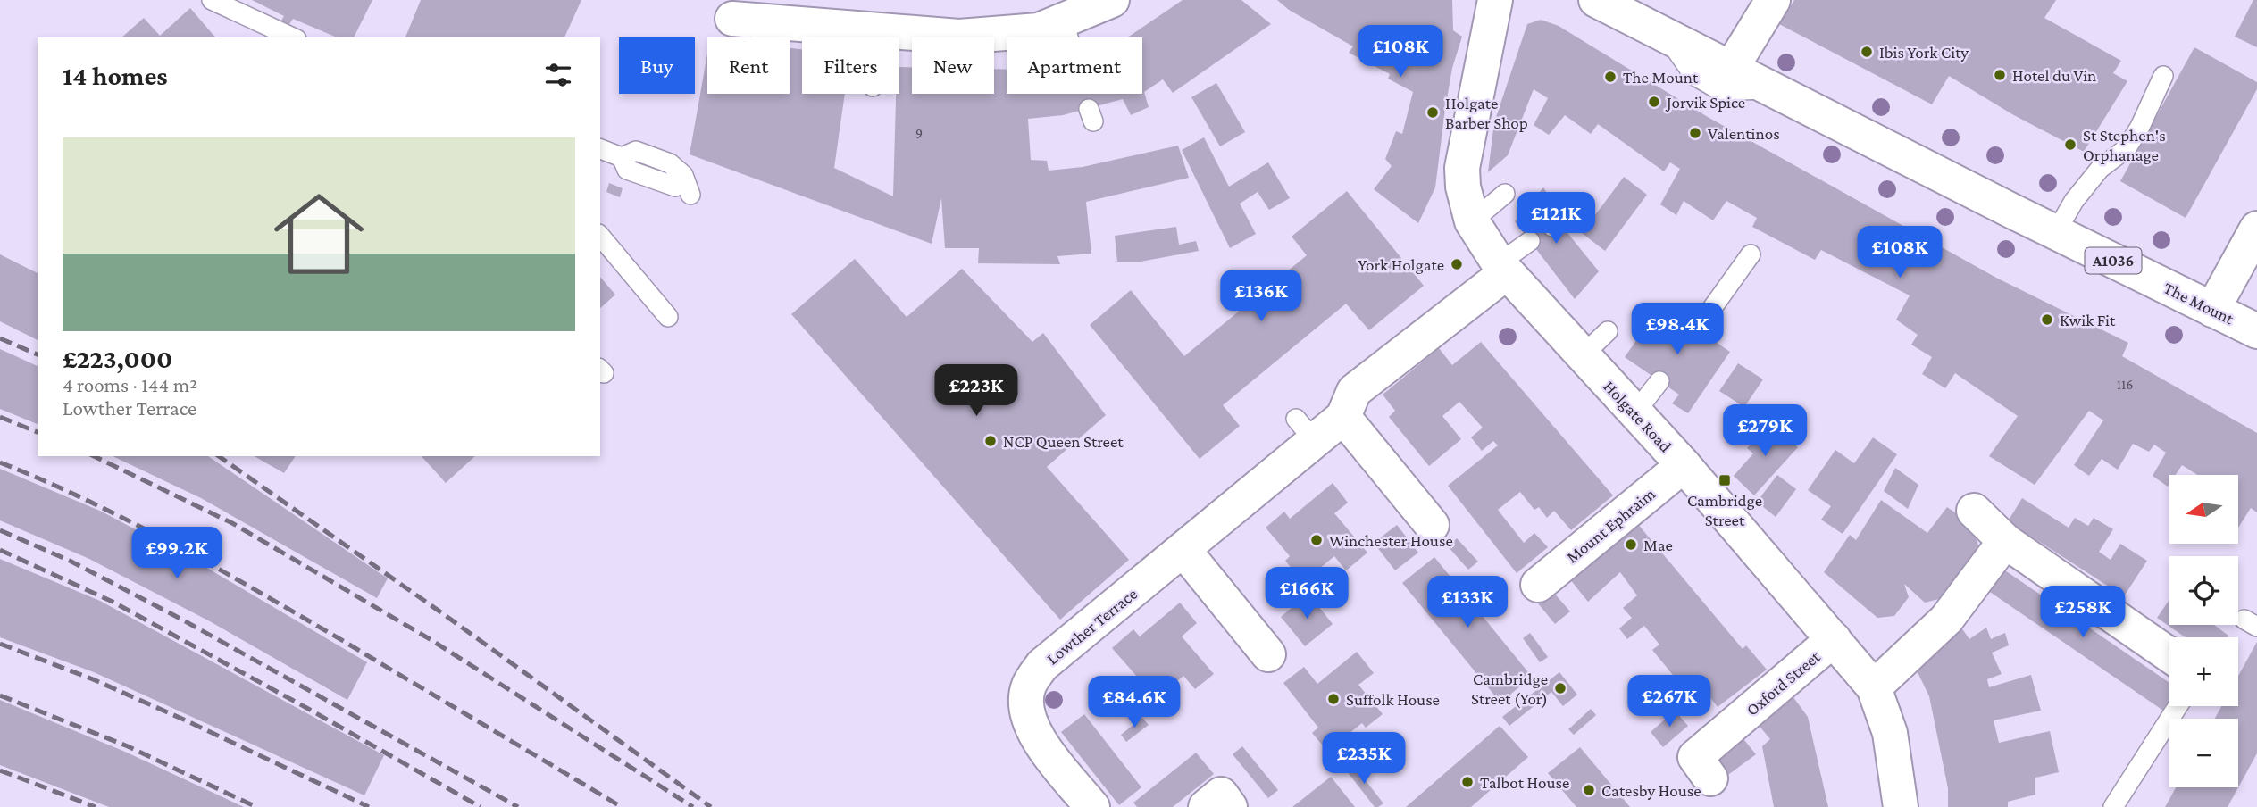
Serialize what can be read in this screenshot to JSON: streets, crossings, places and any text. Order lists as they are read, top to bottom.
{
  "streets": {
    "street": [
      "A1036",
      "The Mount",
      "Holgate Road",
      "Mount Ephraim",
      "Lowther Terrace",
      "Oxford Street"
    ]
  },
  "crossings": [
    ["Holgate Road", "Mount Ephraim"],
    ["Holgate Road", "Lowther Terrace"],
    ["Holgate Road", "Oxford Street"]
  ],
  "places": {
    "other": [
      "Ibis York City",
      "Hotel du Vin",
      "The Mount",
      "Jorvik Spice",
      "Holgate Barber Shop",
      "Valentinos",
      "St Stephen's Orphanage",
      "York Holgate",
      "Kwik Fit",
      "NCP Queen Street",
      "Winchester House",
      "Mae",
      "Cambridge Street (Yor)",
      "Suffolk House",
      "Talbot House",
      "Catesby House"
    ],
    "transit": ["Cambridge Street"]
  },
  "house_numbers": ["9", "116"],
  "north": "left",
  "page": {
    "price": [
      "£108K",
      "£121K",
      "£108K",
      "£136K",
      "£98.4K",
      "£223K",
      "£279K",
      "£99.2K",
      "£166K",
      "£133K",
      "£258K",
      "£267K",
      "£84.6K",
      "£235K"
    ],
    "chip": [
      "Buy",
      "Rent",
      "Filters",
      "New",
      "Apartment"
    ],
    "heading": "14 homes",
    "list": [
      {
        "name": "£223,000",
        "note": "4 rooms · 144 m² · Lowther Terrace"
      }
    ],
    "map_buttons": ["+", "−"]
  }
}
